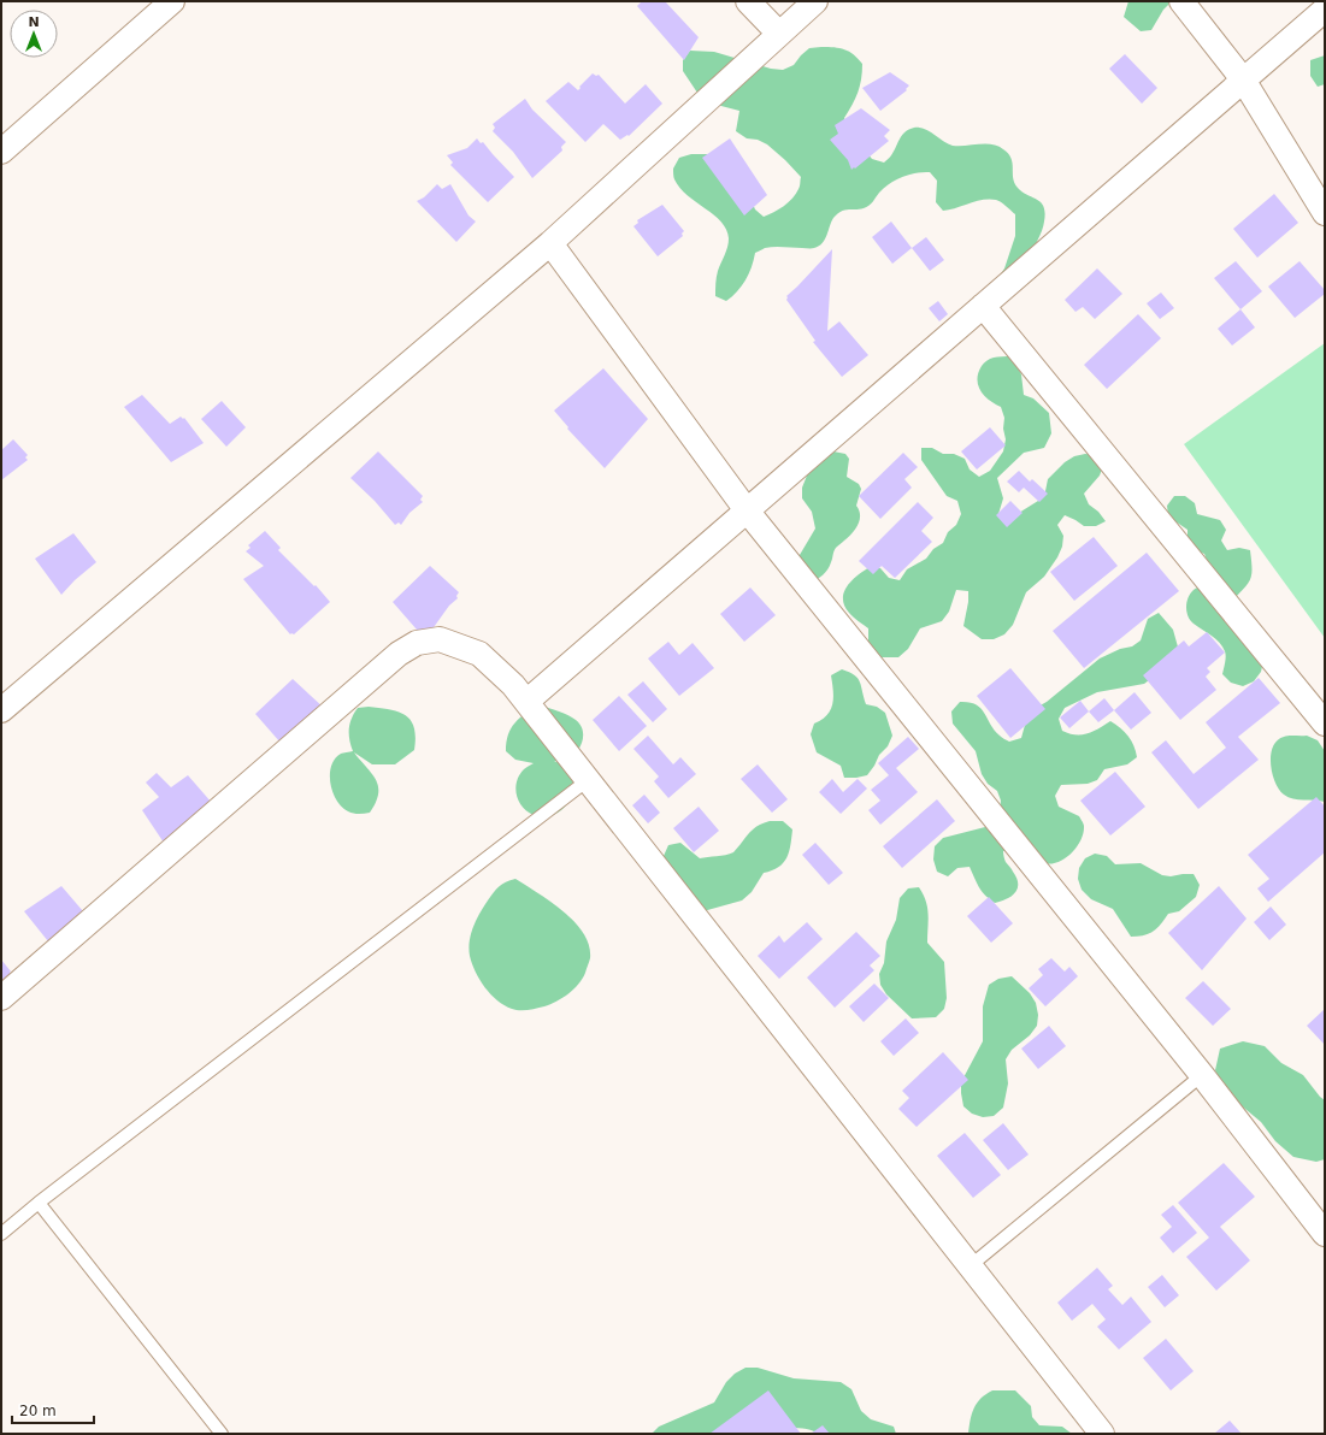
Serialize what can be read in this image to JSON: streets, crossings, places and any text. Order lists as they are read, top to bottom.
{
  "scale_bar": "20 m",
  "north": "top"
}
